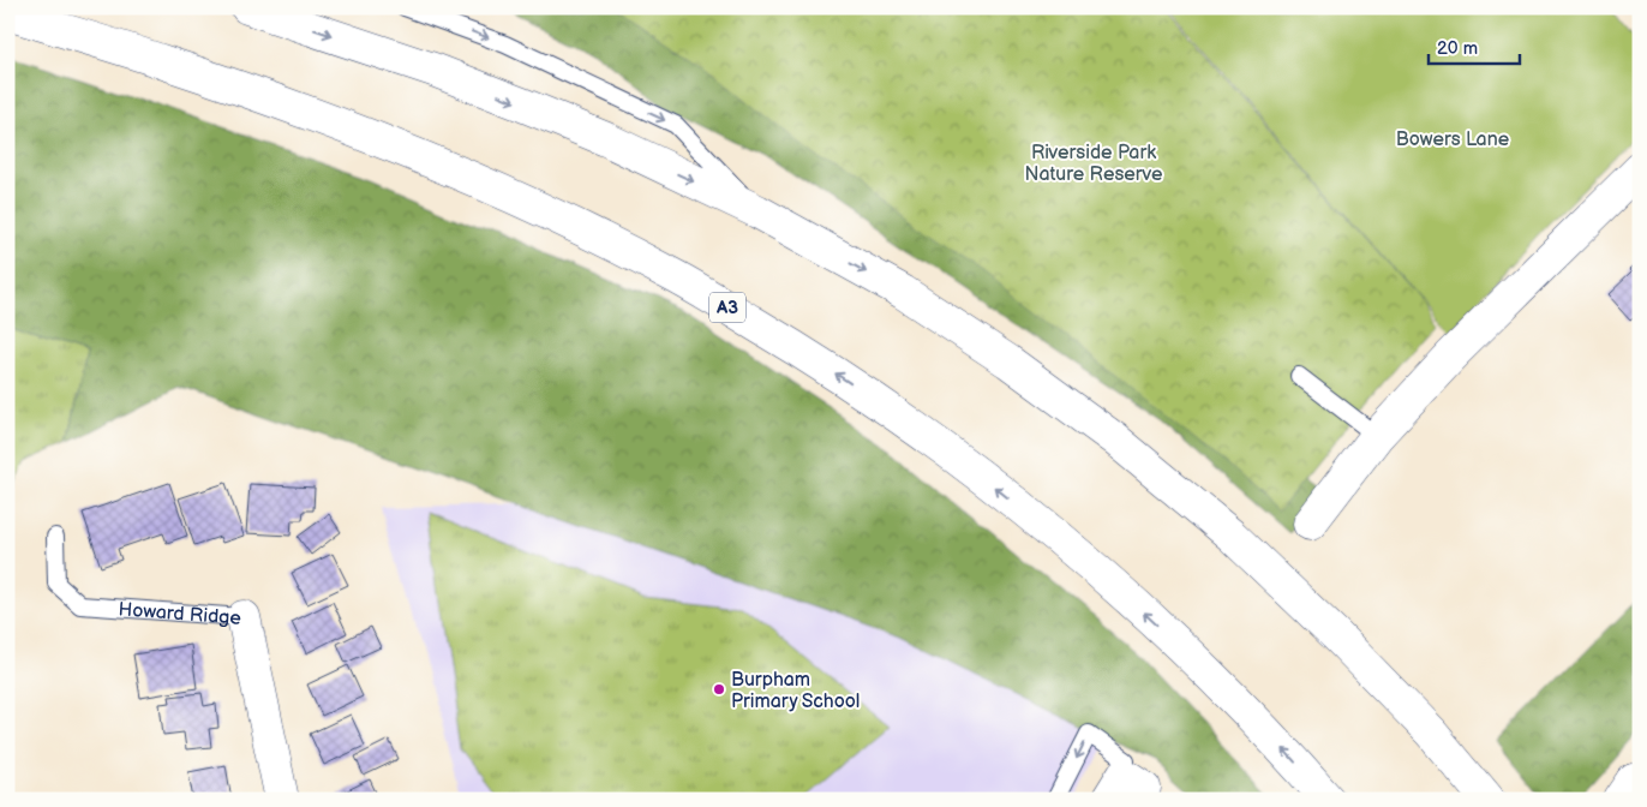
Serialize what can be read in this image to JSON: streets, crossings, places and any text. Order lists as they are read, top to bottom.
{
  "streets": {
    "main road": ["A3", "Howard Ridge"]
  },
  "parks": ["Bowers Lane", "Riverside Park Nature Reserve"],
  "places": ["Burpham Primary School"],
  "scale_bar": "20 m"
}
